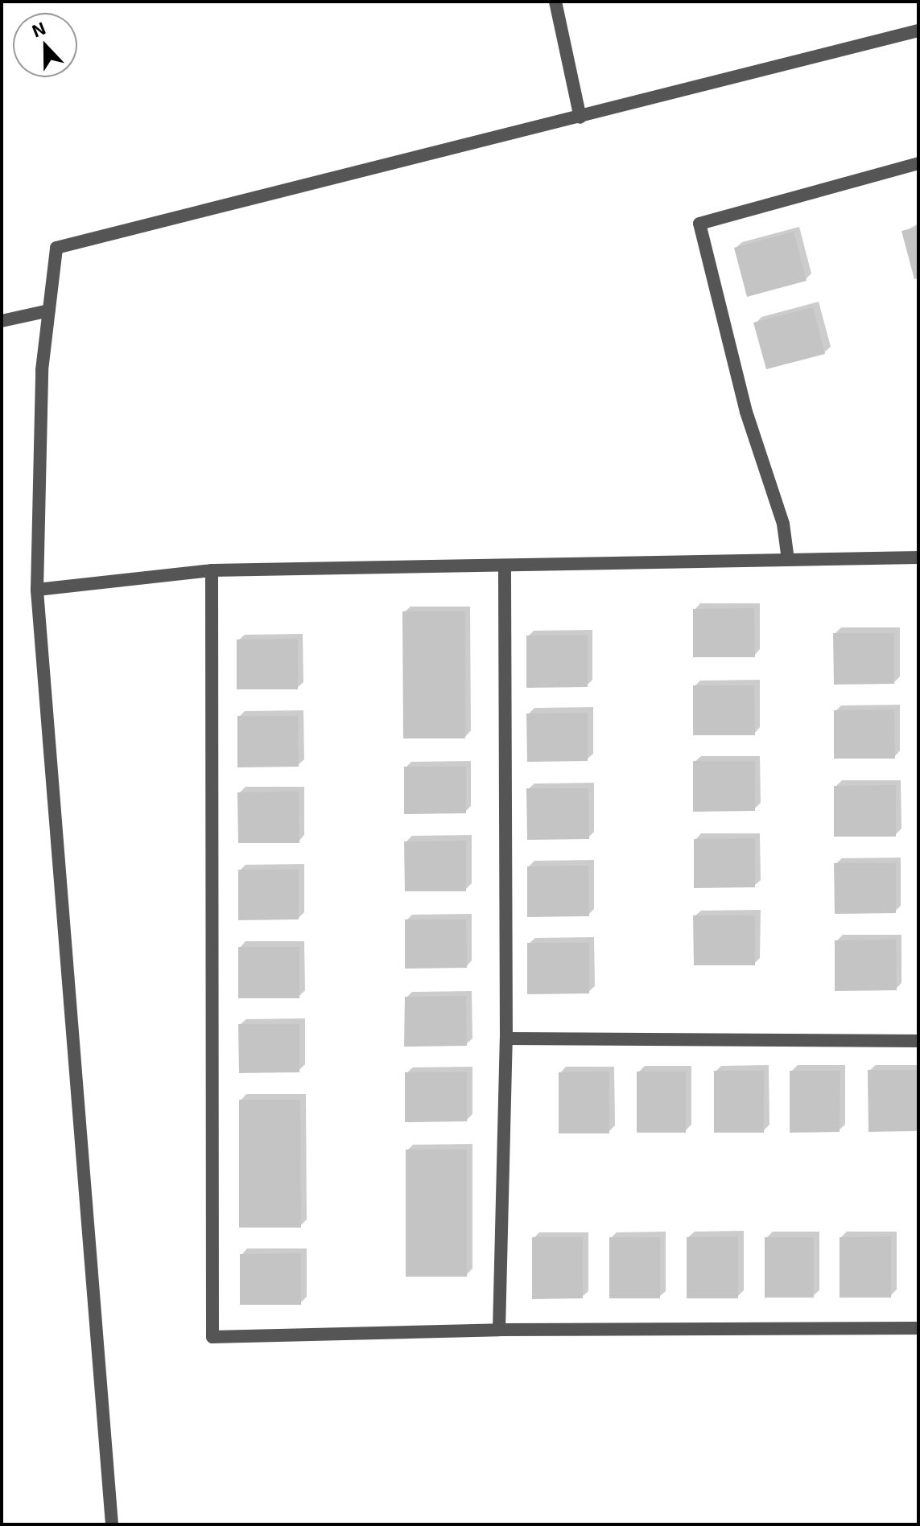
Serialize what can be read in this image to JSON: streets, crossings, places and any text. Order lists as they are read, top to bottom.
{
  "north": "top"
}
